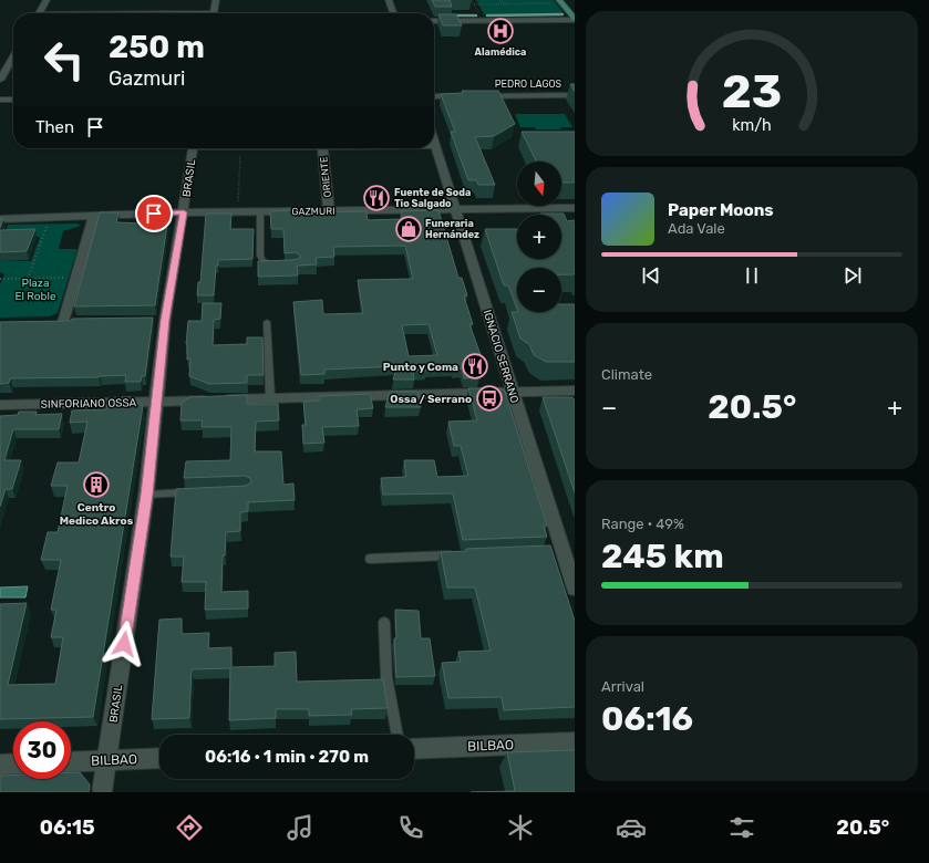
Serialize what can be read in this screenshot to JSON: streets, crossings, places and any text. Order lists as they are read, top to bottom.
{
  "streets": {
    "street": [
      "PEDRO LAGOS",
      "ORIENTE",
      "BRASIL",
      "GAZMURI",
      "IGNACIO SERRANO",
      "SINFORIANO OSSA",
      "BILBAO"
    ]
  },
  "crossings": [
    ["ORIENTE", "GAZMURI"],
    ["BRASIL", "GAZMURI"],
    ["BRASIL", "SINFORIANO OSSA"],
    ["BRASIL", "BILBAO"],
    ["GAZMURI", "IGNACIO SERRANO"],
    ["IGNACIO SERRANO", "SINFORIANO OSSA"]
  ],
  "parks": ["Plaza El Roble"],
  "places": {
    "hospital": ["Alamédica"],
    "restaurant": ["Fuente de Soda Tio Salgado", "Punto y Coma"],
    "shop": ["Funeraria Hernández"],
    "bus stop": ["Ossa / Serrano"],
    "building": ["Centro Medico Akros"]
  },
  "north": "bottom",
  "page": {
    "turn": ["250 m", "Gazmuri"],
    "then": "Then",
    "map_buttons": ["+", "−"],
    "song": ["Paper Moons", "Ada Vale"],
    "tile": [
      "Climate",
      ["Range · 49%", "245 km"],
      ["Arrival", "06:16"]
    ],
    "heat": ["−", "20.5°", "+"],
    "limit": "30",
    "trip": "06:16 · 1 min · 270 m",
    "tabs": ["06:15", "20.5°"],
    "gauge": ["23", "km/h"]
  }
}
